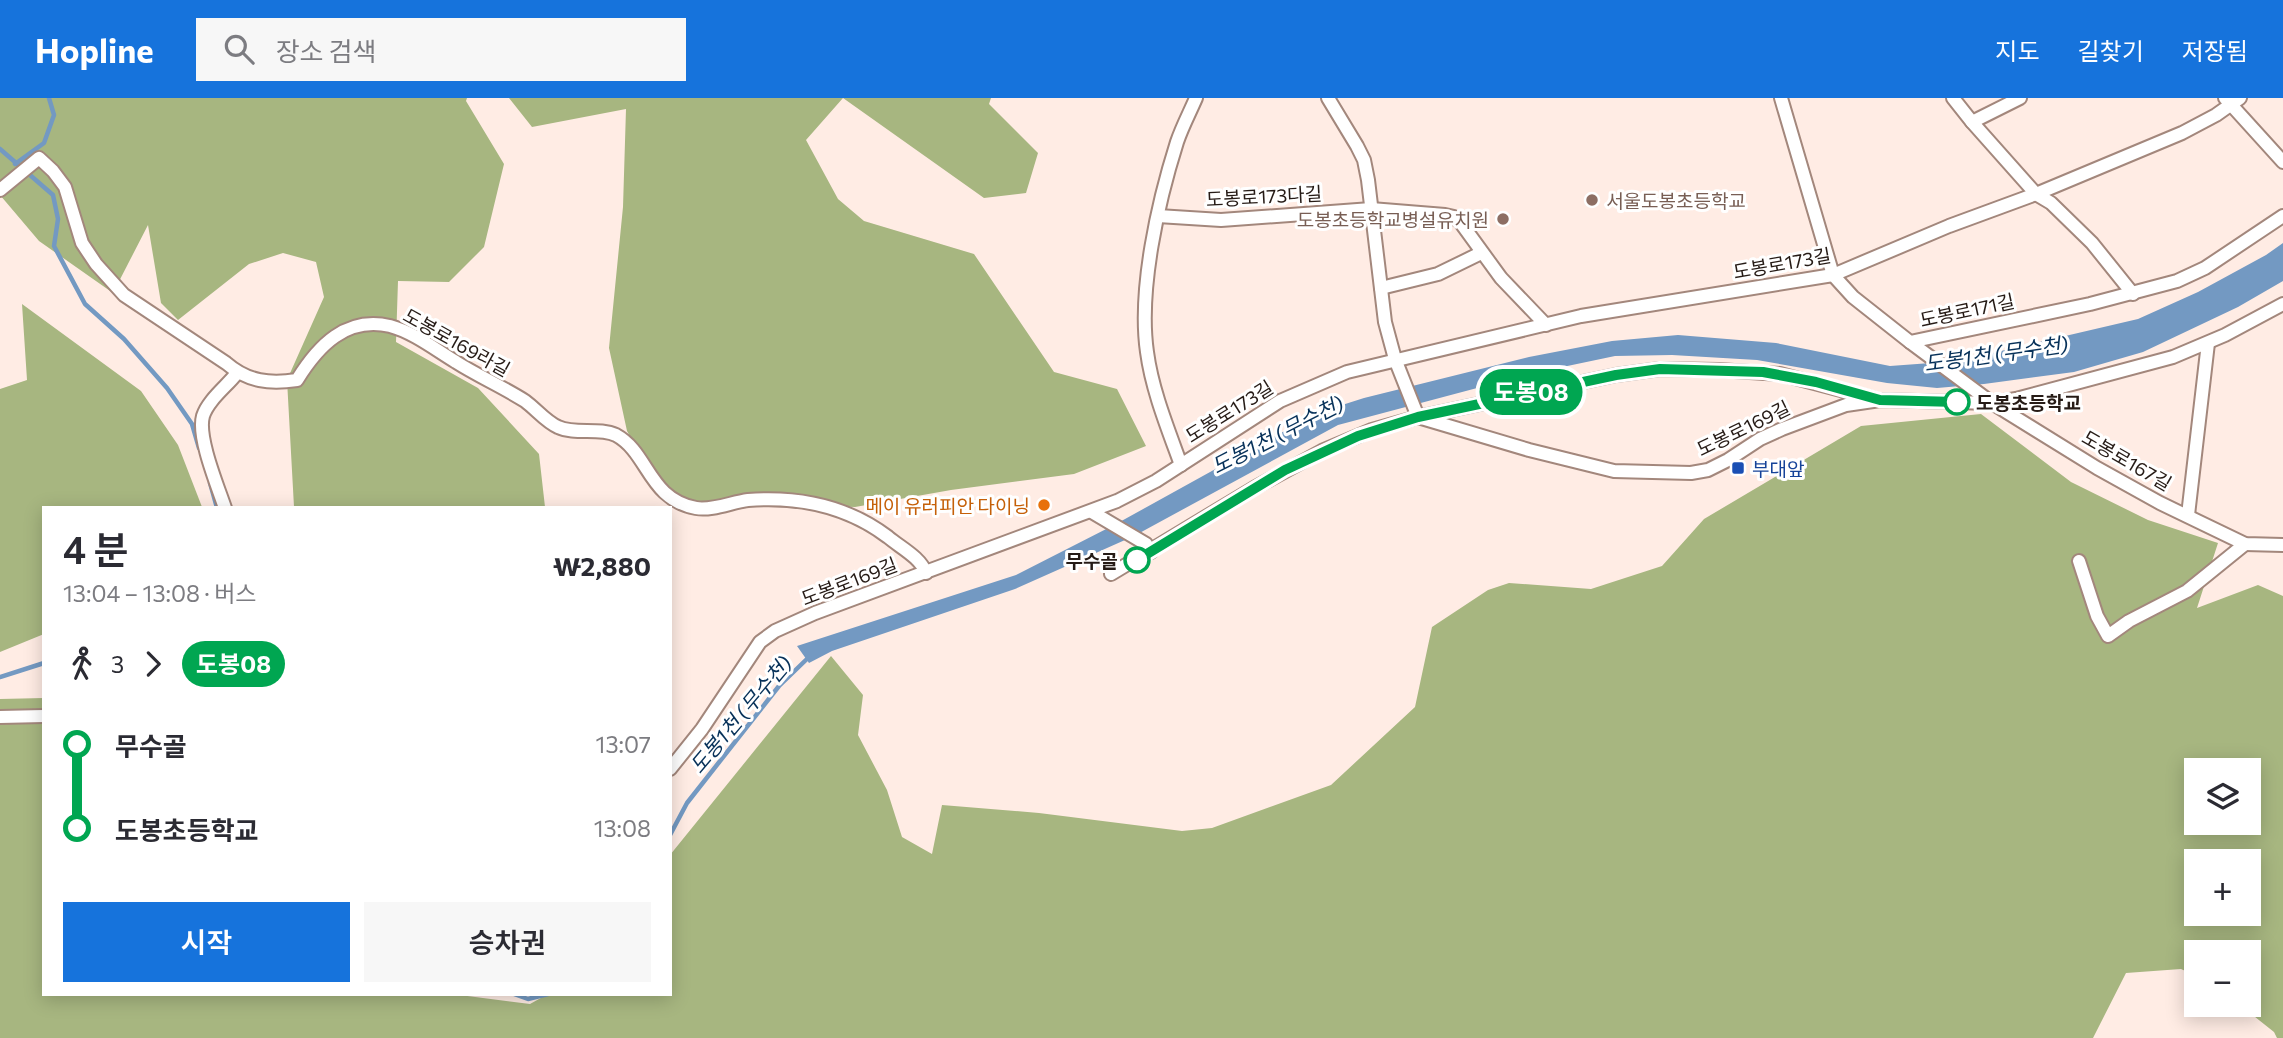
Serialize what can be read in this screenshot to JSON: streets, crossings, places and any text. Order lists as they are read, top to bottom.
{
  "streets": {
    "street": [
      "도봉로173다길",
      "도봉로173길",
      "도봉로171길",
      "도봉로169라길",
      "도봉로169길",
      "도봉로167길"
    ]
  },
  "crossings": [
    ["도봉로173다길", "도봉로173길"],
    ["도봉로173길", "도봉로171길"],
    ["도봉로173길", "도봉로169길"],
    ["도봉로171길", "도봉로167길"],
    ["도봉로169라길", "도봉로169길"],
    ["도봉로169길", "도봉로167길"]
  ],
  "water": ["도봉1천 (무수천)"],
  "places": {
    "other": [
      "서울도봉초등학교",
      "도봉초등학교병설유치원",
      "도봉초등학교",
      "메이 유러피안 다이닝",
      "무수골"
    ],
    "transit": ["부대앞"]
  },
  "lines": ["bus line 도봉08"],
  "page": {
    "header": "Hopline",
    "search": "장소 검색",
    "nav": ["지도", "길찾기", "저장됨"],
    "on_map": "도봉08",
    "heading": ["4 분", "13:04 – 13:08 · 버스", "₩2,880"],
    "legs": ["3", "도봉08"],
    "list": [
      {
        "name": "무수골",
        "value": "13:07"
      },
      {
        "name": "도봉초등학교",
        "value": "13:08"
      }
    ],
    "map_buttons": ["+", "−"],
    "buttons": ["시작", "승차권"]
  }
}
